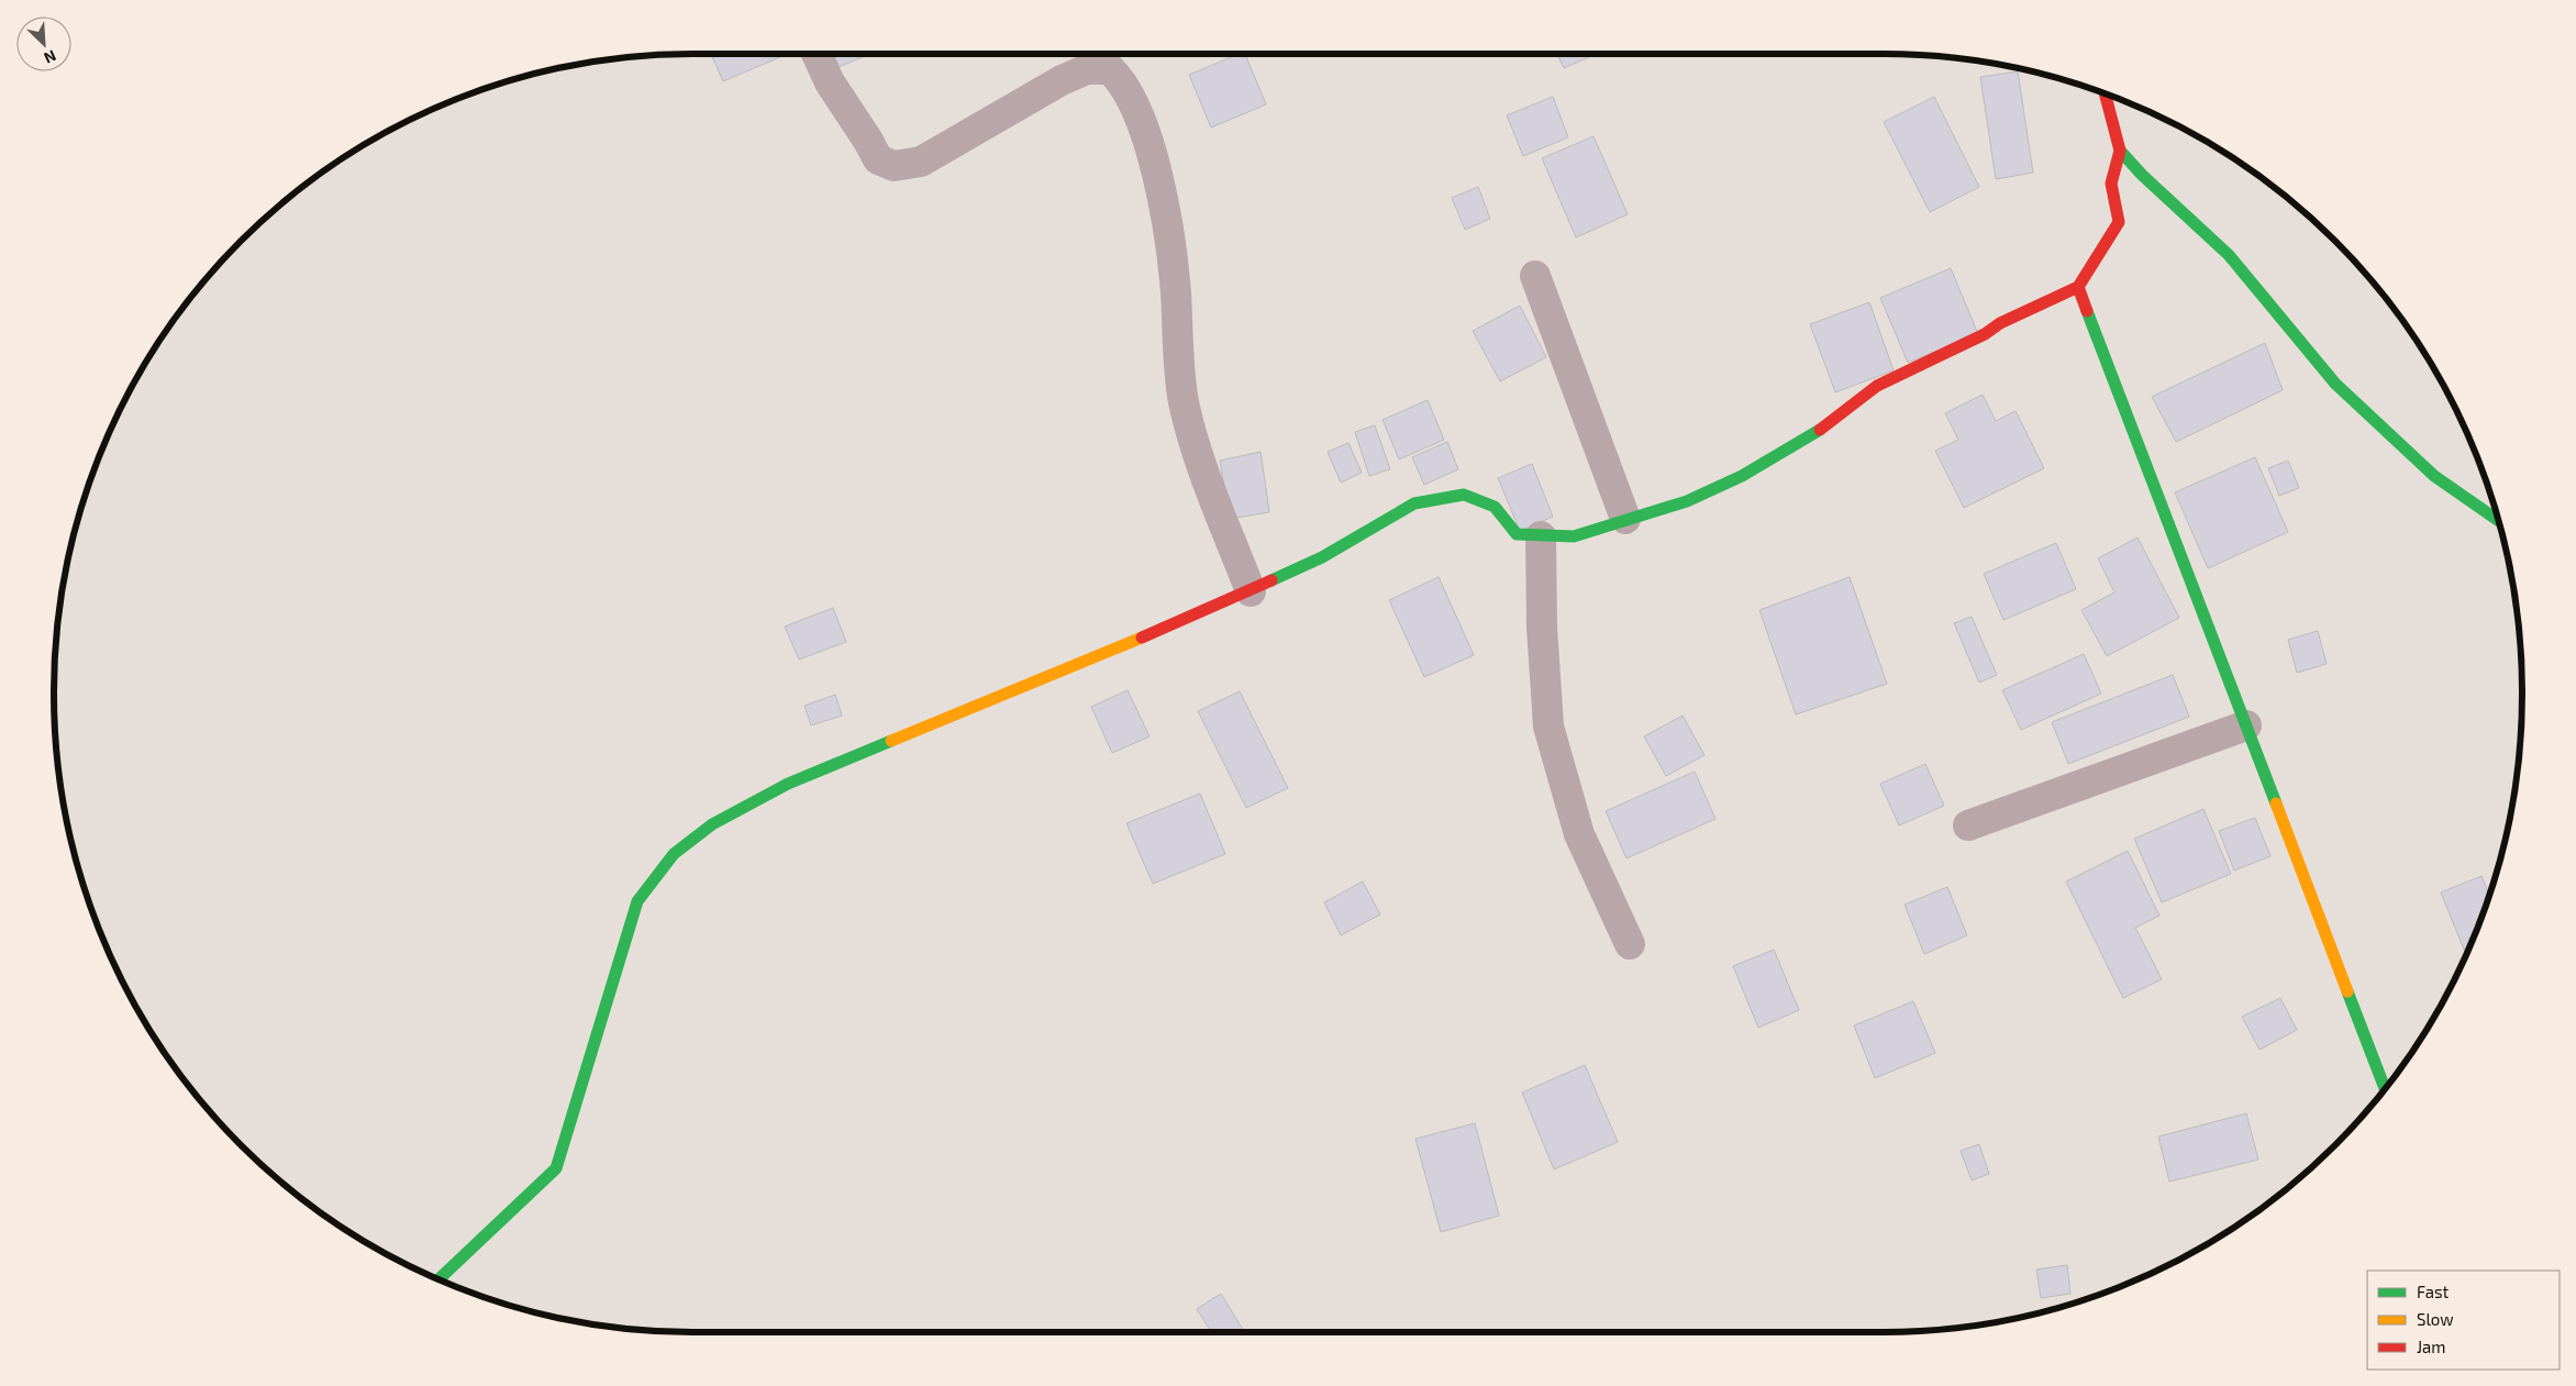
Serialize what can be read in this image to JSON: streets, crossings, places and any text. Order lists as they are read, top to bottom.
{
  "legend": ["Fast", "Slow", "Jam"],
  "north": "bottom right"
}
